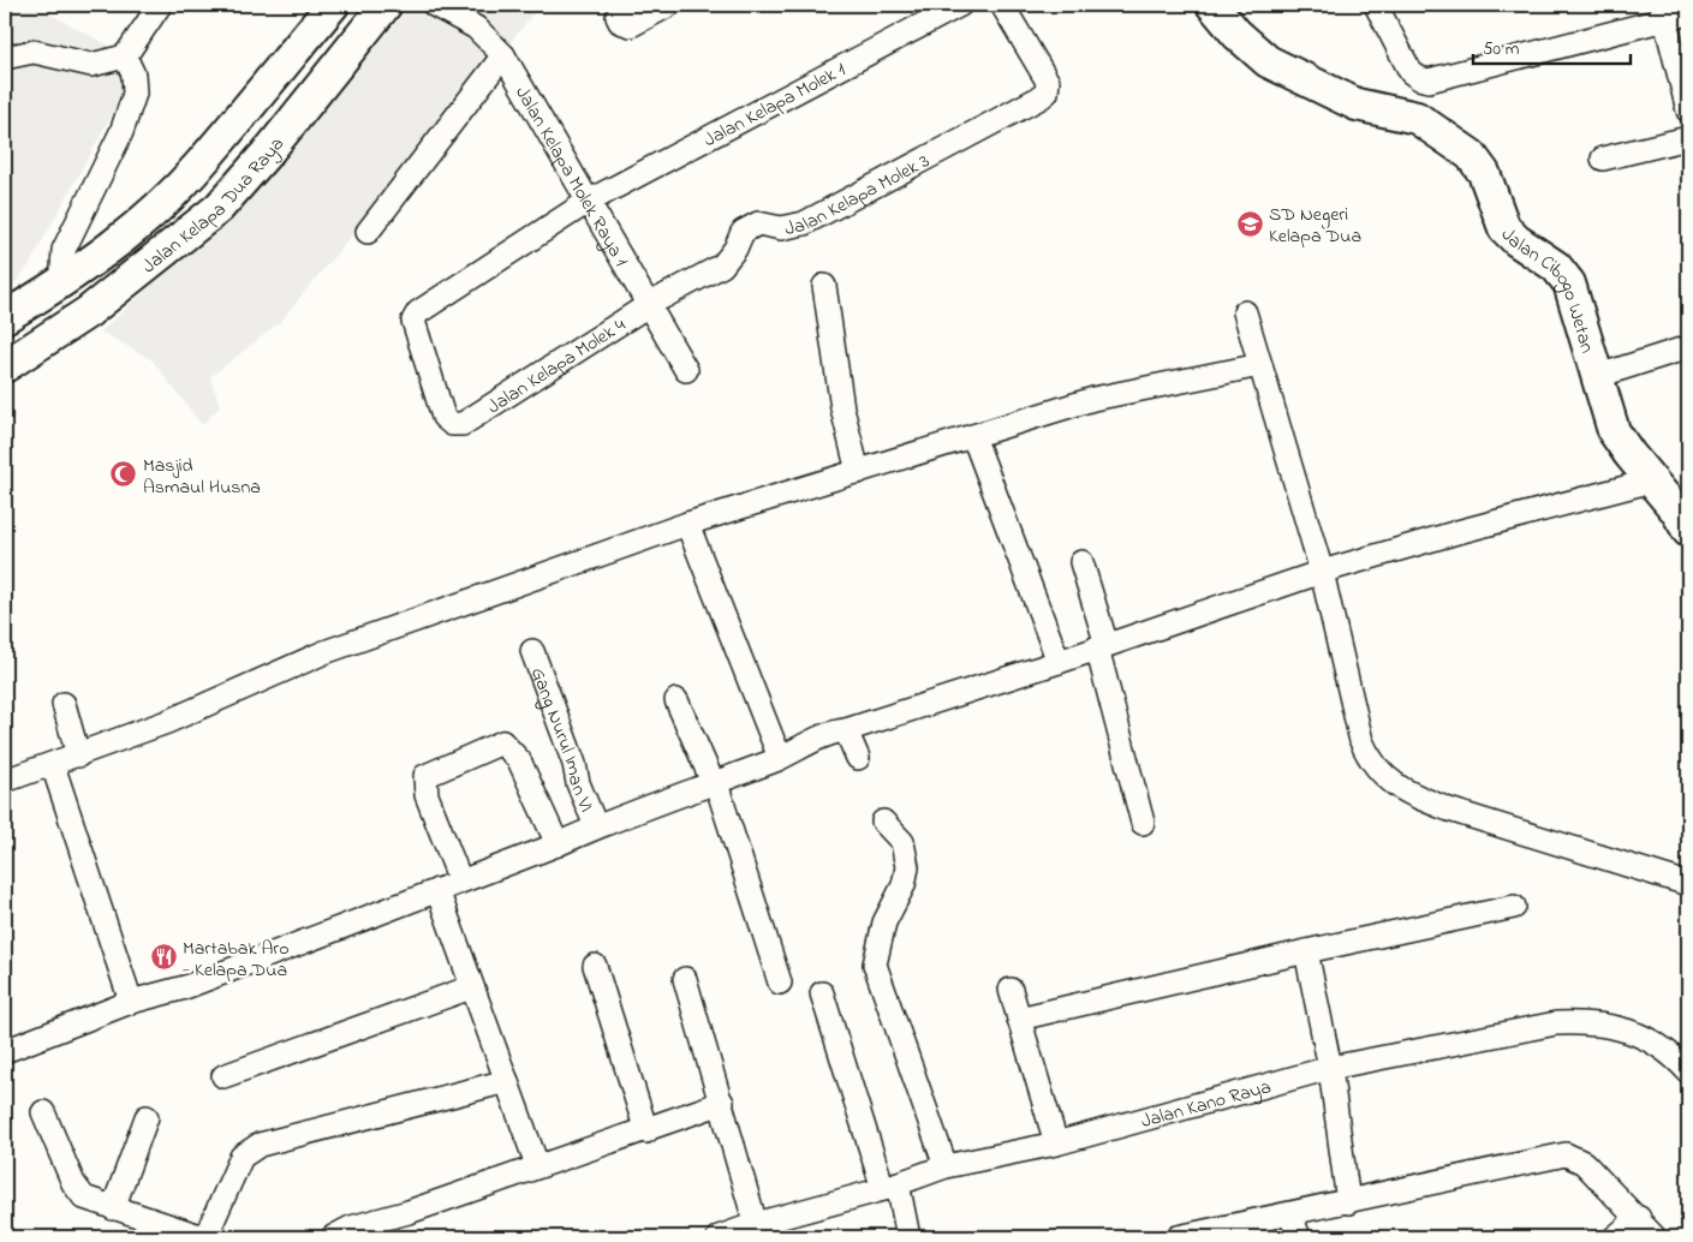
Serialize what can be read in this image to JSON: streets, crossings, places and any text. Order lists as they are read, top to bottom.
{
  "streets": {
    "main road": ["Jalan Kelapa Dua Raya", "Jalan Cibogo Wetan"],
    "street": [
      "Jalan Kelapa Molek 1",
      "Jalan Kelapa Molek Raya 1",
      "Jalan Kelapa Molek 3",
      "Jalan Kelapa Molek 4",
      "Gang Nurul Iman VI",
      "Jalan Kano Raya"
    ]
  },
  "crossings": [
    ["Jalan Kelapa Molek 1", "Jalan Kelapa Molek Raya 1"],
    ["Jalan Kelapa Molek 1", "Jalan Kelapa Molek 4"],
    ["Jalan Kelapa Molek Raya 1", "Jalan Kelapa Molek 3"],
    ["Jalan Kelapa Molek Raya 1", "Jalan Kelapa Molek 4"],
    ["Jalan Kelapa Molek 3", "Jalan Kelapa Molek 4"]
  ],
  "places": {
    "school or university": ["SD Negeri Kelapa Dua"],
    "mosque": ["Masjid Asmaul Husna"],
    "restaurant": ["Martabak Aro - Kelapa Dua"]
  },
  "scale_bar": "50 m"
}
